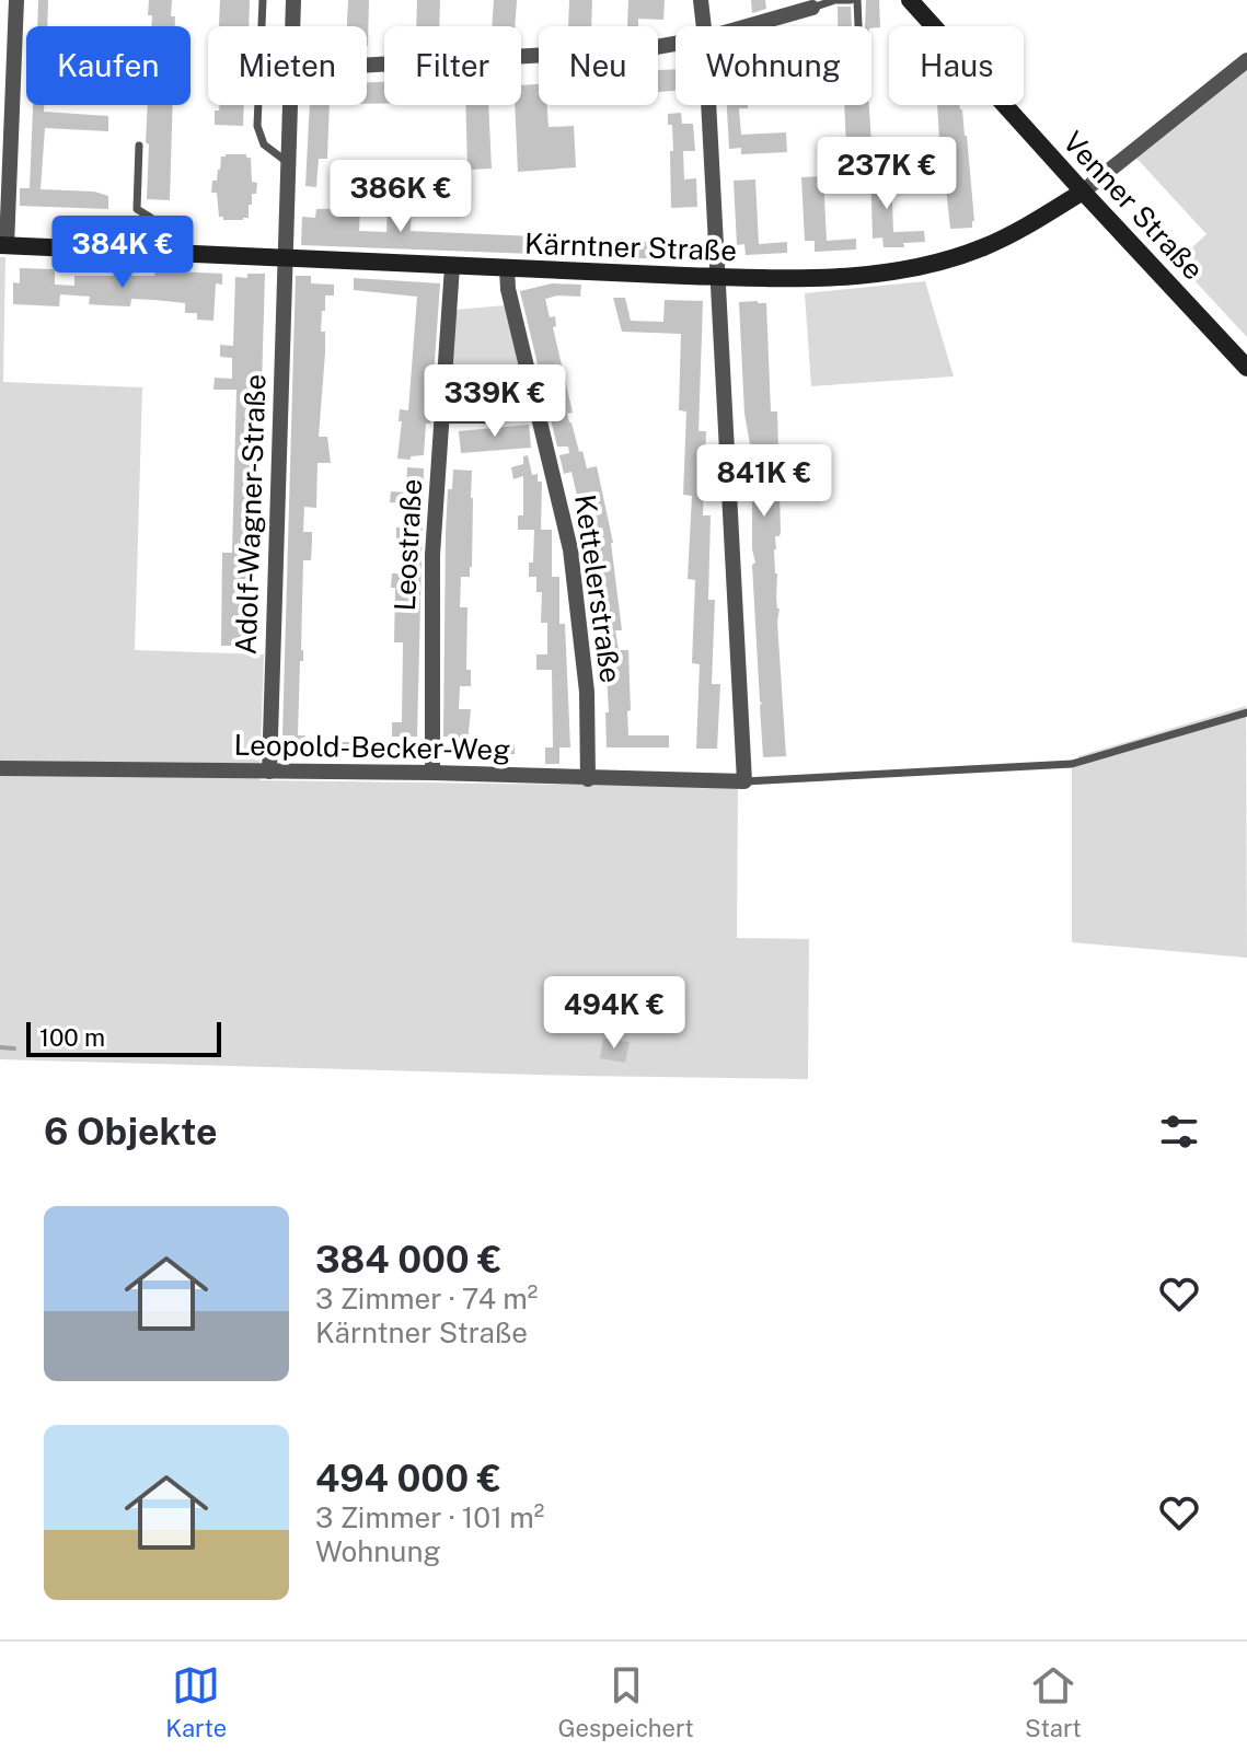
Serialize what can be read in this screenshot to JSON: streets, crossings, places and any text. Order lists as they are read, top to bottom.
{
  "streets": {
    "street": [
      "Venner Straße",
      "Kärntner Straße",
      "Adolf-Wagner-Straße",
      "Leostraße",
      "Kettelerstraße",
      "Leopold-Becker-Weg"
    ]
  },
  "crossings": [
    ["Venner Straße", "Kärntner Straße"],
    ["Kärntner Straße", "Adolf-Wagner-Straße"],
    ["Kärntner Straße", "Leostraße"],
    ["Kärntner Straße", "Kettelerstraße"],
    ["Adolf-Wagner-Straße", "Leopold-Becker-Weg"],
    ["Leostraße", "Leopold-Becker-Weg"],
    ["Kettelerstraße", "Leopold-Becker-Weg"]
  ],
  "scale_bar": "100 m",
  "page": {
    "chip": [
      "Kaufen",
      "Mieten",
      "Filter",
      "Neu",
      "Wohnung",
      "Haus"
    ],
    "price": [
      "237K €",
      "386K €",
      "384K €",
      "339K €",
      "841K €",
      "494K €"
    ],
    "scale": "100 m",
    "heading": "6 Objekte",
    "list": [
      {
        "name": "384 000 €",
        "note": "3 Zimmer · 74 m² · Kärntner Straße"
      },
      {
        "name": "494 000 €",
        "note": "3 Zimmer · 101 m² · Wohnung"
      }
    ],
    "tabs": ["Karte", "Gespeichert", "Start"]
  }
}
